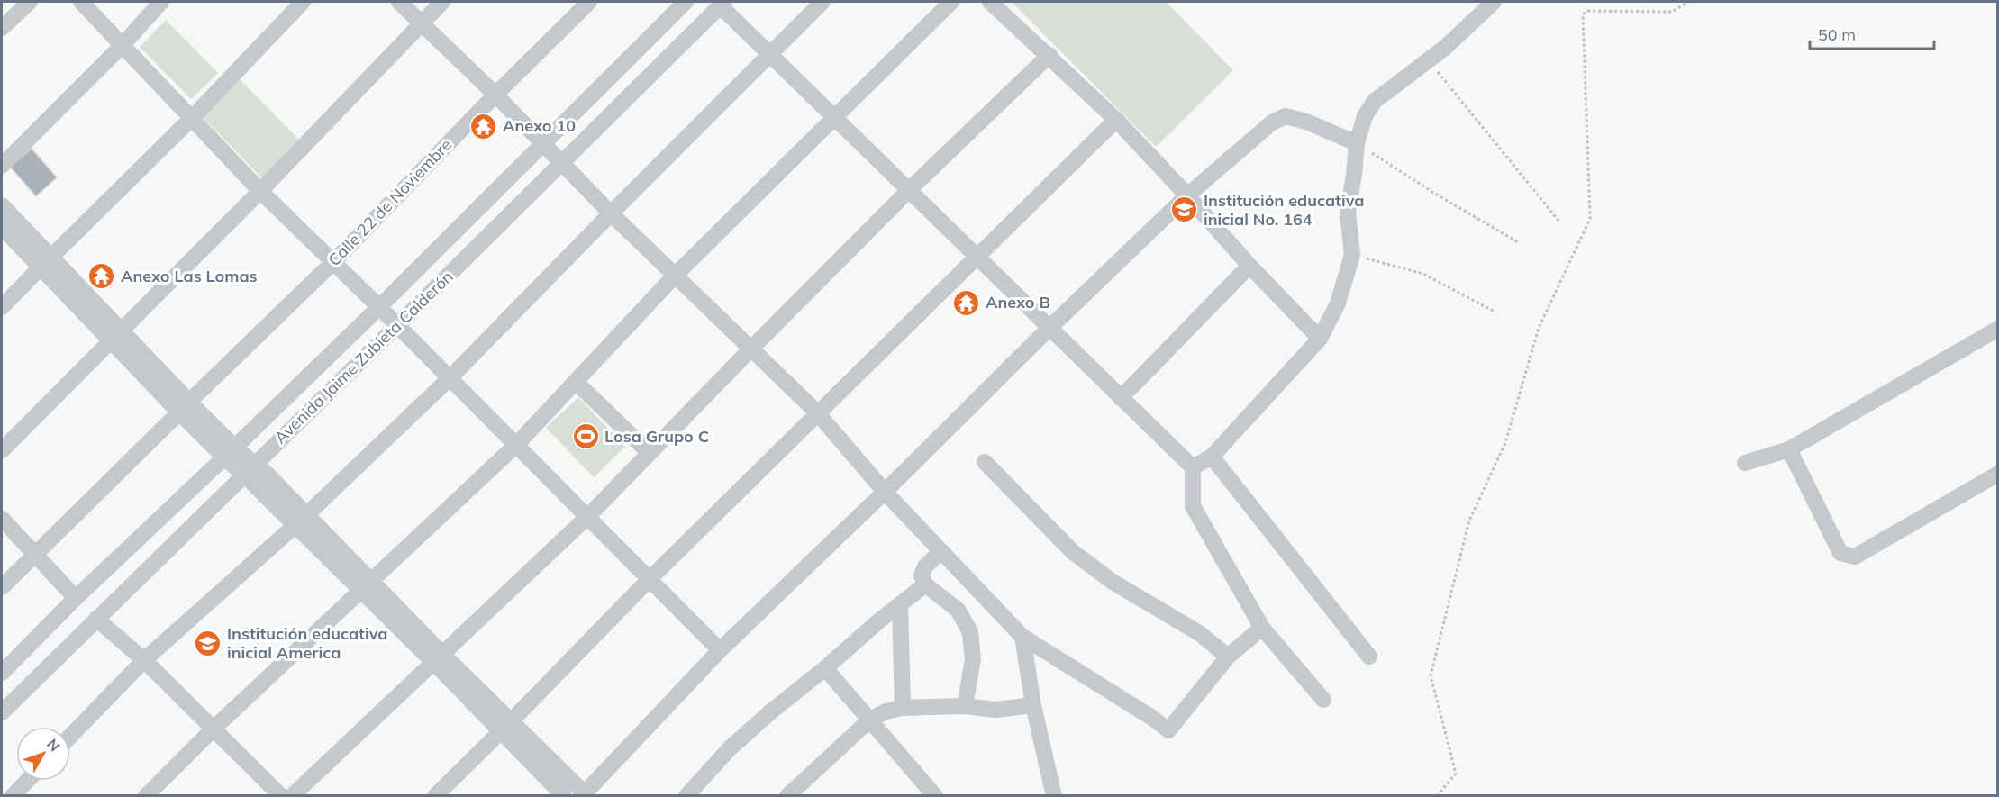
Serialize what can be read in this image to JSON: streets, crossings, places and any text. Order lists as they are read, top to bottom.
{
  "streets": {
    "street": ["Calle 22 de Noviembre", "Avenida Jaime Zubieta Calderón"]
  },
  "places": {
    "temple": ["Anexo 10", "Anexo Las Lomas", "Anexo B"],
    "school or university": ["Institución educativa inicial No. 164", "Institución educativa inicial America"],
    "sports": ["Losa Grupo C"]
  },
  "scale_bar": "50 m",
  "north": "top right"
}
